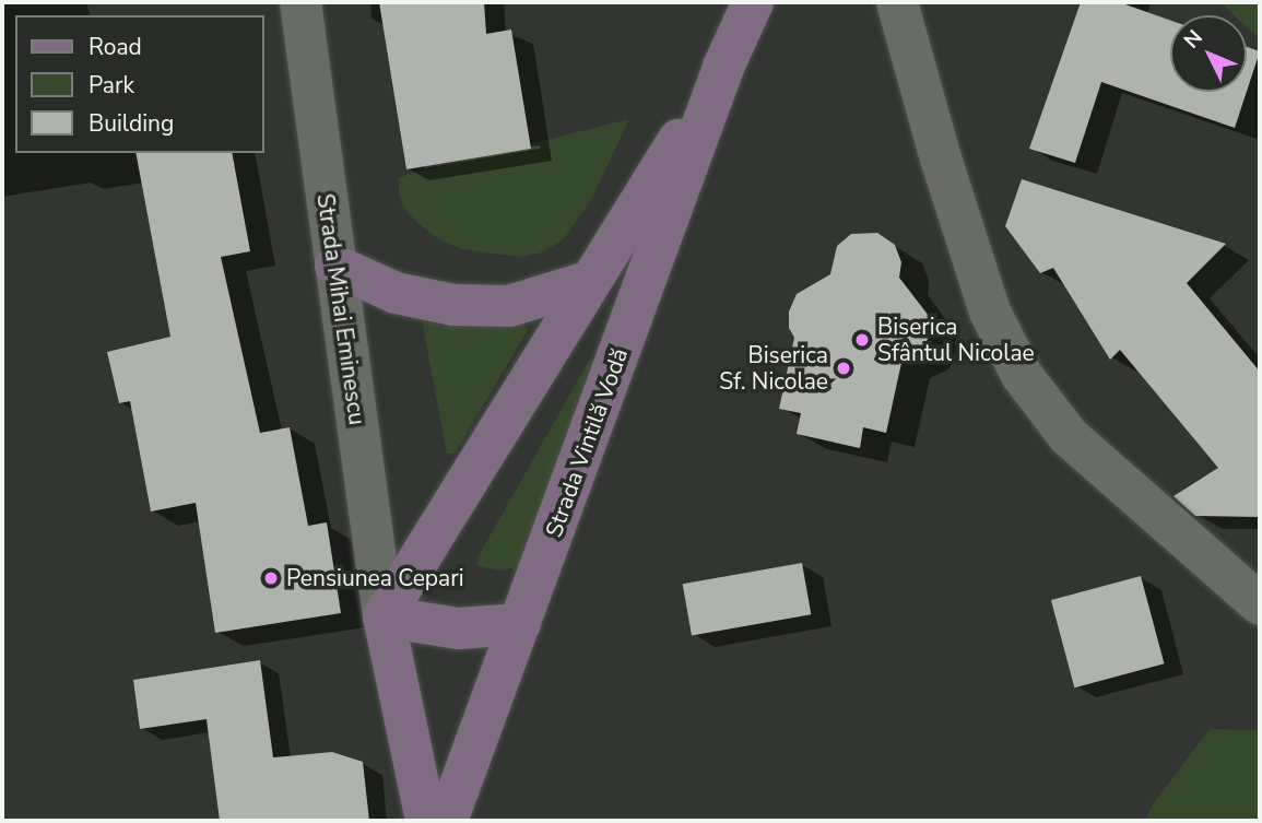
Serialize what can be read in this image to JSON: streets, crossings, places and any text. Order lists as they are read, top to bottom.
{
  "streets": {
    "main road": ["Strada Vintilă Vodă"],
    "street": ["Strada Mihai Eminescu"]
  },
  "crossings": [
    ["Strada Mihai Eminescu", "Strada Vintilă Vodă"]
  ],
  "places": ["Biserica Sfântul Nicolae", "Biserica Sf. Nicolae", "Pensiunea Cepari"],
  "legend": ["Road", "Park", "Building"],
  "north": "top left"
}
